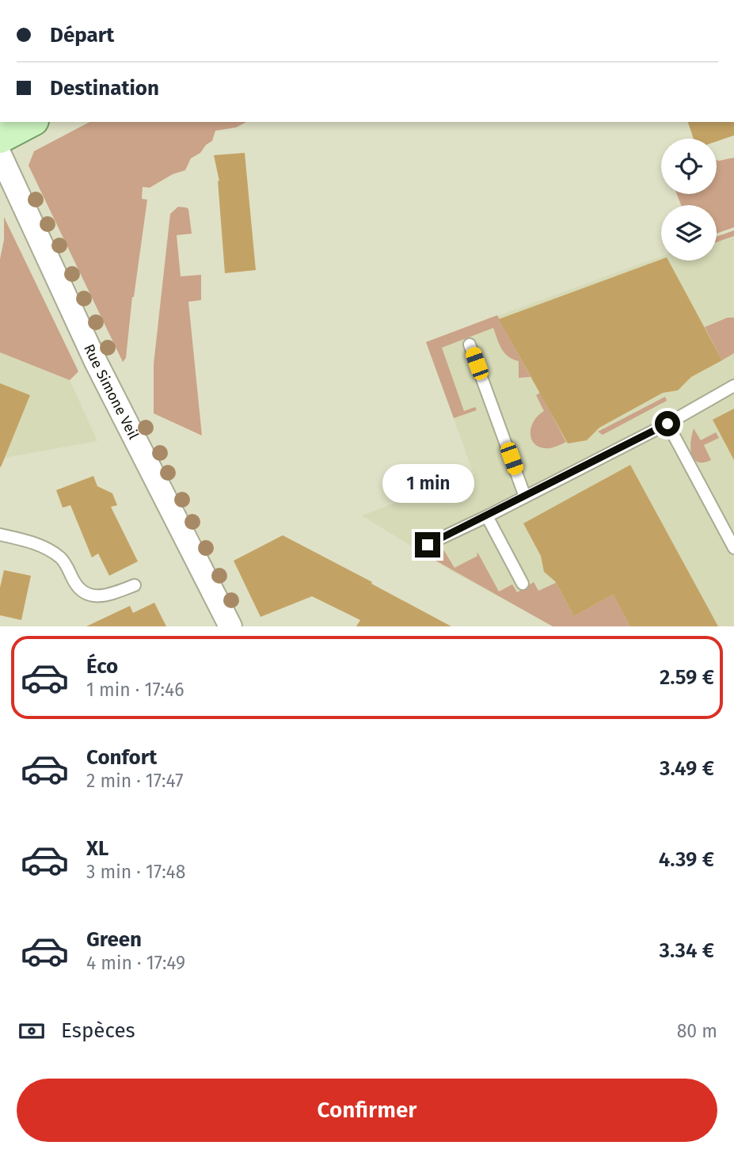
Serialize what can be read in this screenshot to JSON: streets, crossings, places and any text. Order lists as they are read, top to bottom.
{
  "streets": {
    "street": ["Rue Simone Veil"]
  },
  "page": {
    "banner": ["Départ", "Destination"],
    "bubble": "1 min",
    "list": [
      {
        "name": "Éco",
        "note": "1 min · 17:46",
        "value": "2.59 €"
      },
      {
        "name": "Confort",
        "note": "2 min · 17:47",
        "value": "3.49 €"
      },
      {
        "name": "XL",
        "note": "3 min · 17:48",
        "value": "4.39 €"
      },
      {
        "name": "Green",
        "note": "4 min · 17:49",
        "value": "3.34 €"
      }
    ],
    "pay": ["Espèces", "80 m"],
    "buttons": "Confirmer"
  }
}
